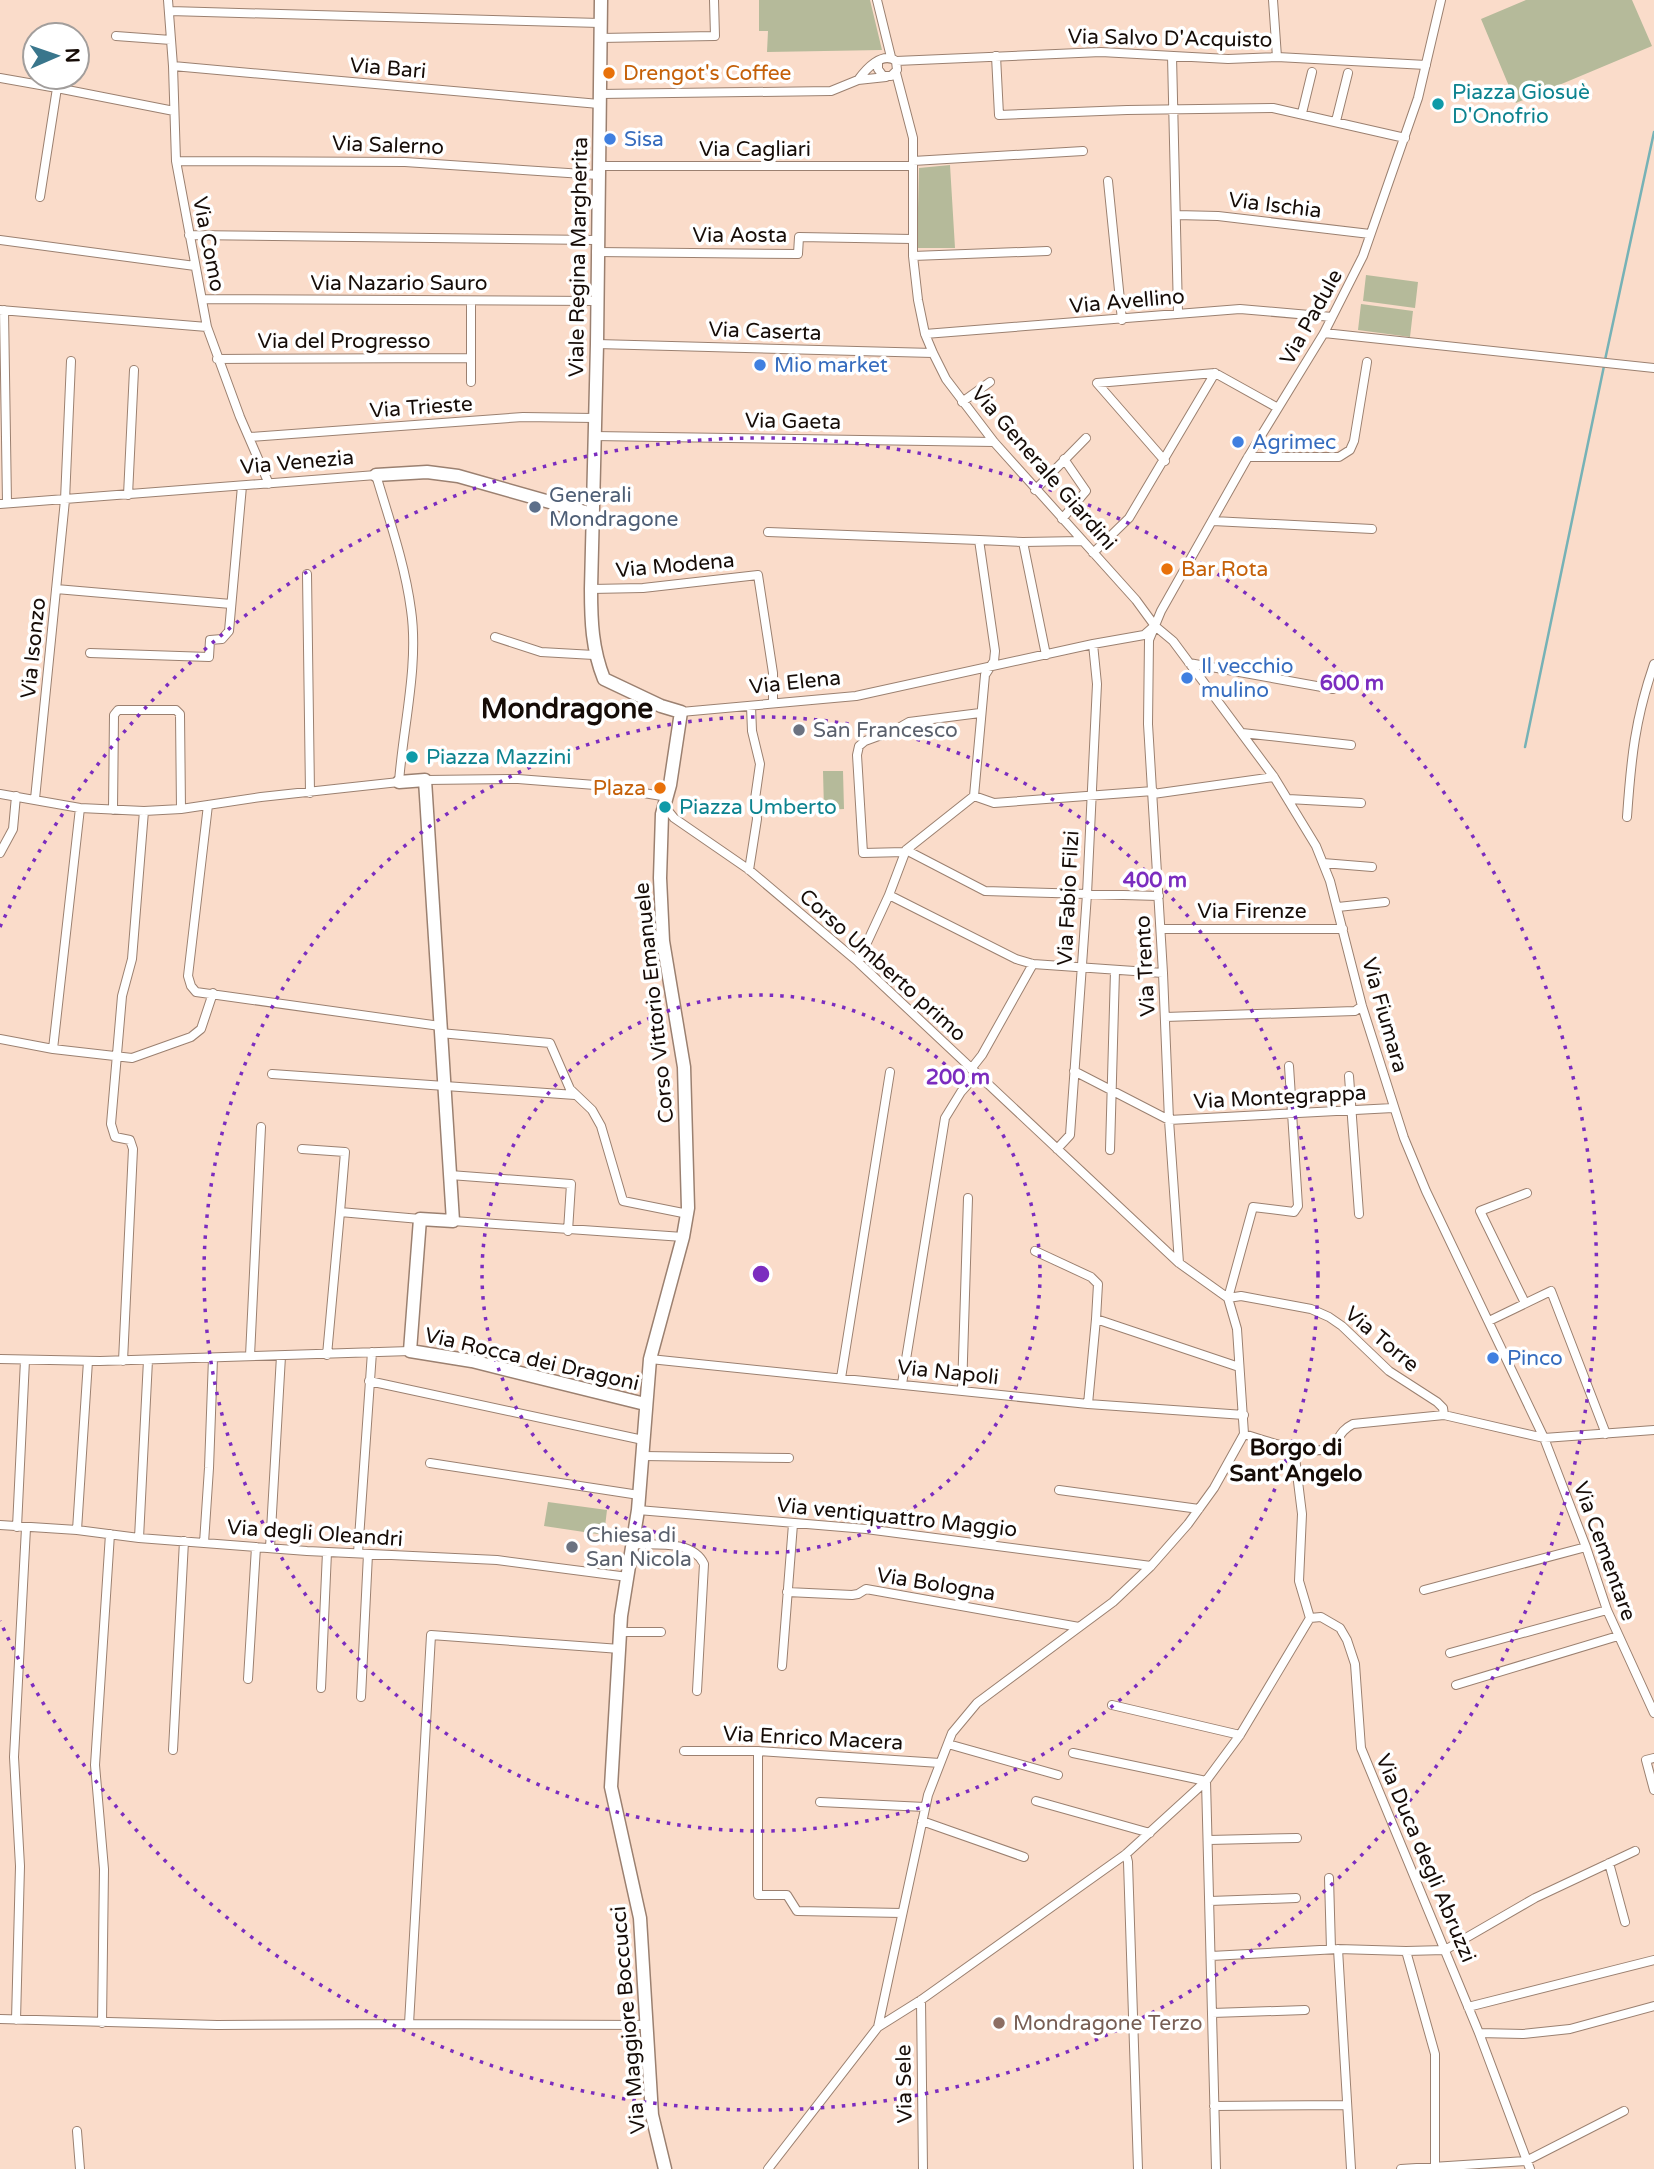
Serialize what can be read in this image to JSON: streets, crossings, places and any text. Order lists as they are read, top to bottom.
{
  "streets": {
    "street": [
      "Via Salvo D'Acquisto",
      "Via Bari",
      "Via Salerno",
      "Via Cagliari",
      "Via Ischia",
      "Via Aosta",
      "Via Como",
      "Viale Regina Margherita",
      "Via Nazario Sauro",
      "Via Avellino",
      "Via Padule",
      "Via Caserta",
      "Via del Progresso",
      "Via Trieste",
      "Via Gaeta",
      "Via Venezia",
      "Via Generale Giardini",
      "Via Modena",
      "Via Isonzo",
      "Via Elena",
      "Via Fabio Filzi",
      "Via Firenze",
      "Corso Umberto primo",
      "Via Trento",
      "Corso Vittorio Emanuele",
      "Via Fiumara",
      "Via Montegrappa",
      "Via Torre",
      "Via Rocca dei Dragoni",
      "Via Napoli",
      "Via ventiquattro Maggio",
      "Via degli Oleandri",
      "Via Cementare",
      "Via Bologna",
      "Via Enrico Macera",
      "Via Duca degli Abruzzi",
      "Via Maggiore Boccucci",
      "Via Sele"
    ]
  },
  "crossings": [
    ["Via Salvo D'Acquisto", "Via Bari"],
    ["Via Salvo D'Acquisto", "Via Padule"],
    ["Via Salvo D'Acquisto", "Via Generale Giardini"],
    ["Via Bari", "Via Como"],
    ["Via Bari", "Viale Regina Margherita"],
    ["Via Salerno", "Via Cagliari"],
    ["Via Salerno", "Via Como"],
    ["Via Salerno", "Viale Regina Margherita"],
    ["Via Cagliari", "Viale Regina Margherita"],
    ["Via Cagliari", "Via Generale Giardini"],
    ["Via Ischia", "Via Padule"],
    ["Via Aosta", "Viale Regina Margherita"],
    ["Via Aosta", "Via Generale Giardini"],
    ["Via Como", "Via Nazario Sauro"],
    ["Via Como", "Via del Progresso"],
    ["Via Como", "Via Trieste"],
    ["Via Como", "Via Venezia"],
    ["Viale Regina Margherita", "Via Nazario Sauro"],
    ["Viale Regina Margherita", "Via Caserta"],
    ["Viale Regina Margherita", "Via Trieste"],
    ["Viale Regina Margherita", "Via Gaeta"],
    ["Viale Regina Margherita", "Via Venezia"],
    ["Via Avellino", "Via Padule"],
    ["Via Avellino", "Via Generale Giardini"],
    ["Via Padule", "Via Generale Giardini"],
    ["Via Padule", "Via Elena"],
    ["Via Padule", "Via Trento"],
    ["Via Padule", "Via Fiumara"],
    ["Via Caserta", "Via Generale Giardini"],
    ["Via Gaeta", "Via Generale Giardini"],
    ["Via Venezia", "Via Isonzo"],
    ["Via Generale Giardini", "Via Elena"],
    ["Via Generale Giardini", "Via Trento"],
    ["Via Generale Giardini", "Via Fiumara"],
    ["Via Modena", "Via Elena"],
    ["Via Elena", "Via Fabio Filzi"],
    ["Via Elena", "Via Trento"],
    ["Via Elena", "Corso Vittorio Emanuele"],
    ["Via Elena", "Via Fiumara"],
    ["Via Fabio Filzi", "Corso Umberto primo"],
    ["Via Firenze", "Via Trento"],
    ["Via Firenze", "Via Fiumara"],
    ["Corso Umberto primo", "Via Trento"],
    ["Corso Umberto primo", "Corso Vittorio Emanuele"],
    ["Corso Umberto primo", "Via Torre"],
    ["Via Trento", "Via Fiumara"],
    ["Via Trento", "Via Montegrappa"],
    ["Corso Vittorio Emanuele", "Via Rocca dei Dragoni"],
    ["Corso Vittorio Emanuele", "Via Napoli"],
    ["Corso Vittorio Emanuele", "Via Maggiore Boccucci"],
    ["Via Fiumara", "Via Montegrappa"],
    ["Via Fiumara", "Via Cementare"],
    ["Via ventiquattro Maggio", "Via Maggiore Boccucci"],
    ["Via degli Oleandri", "Via Maggiore Boccucci"]
  ],
  "districts": ["Mondragone", "Borgo di Sant'Angelo"],
  "places": [
    "Drengot's Coffee",
    "Piazza Giosuè D'Onofrio",
    "Sisa",
    "Mio market",
    "Agrimec",
    "Generali Mondragone",
    "Bar Rota",
    "Il vecchio mulino",
    "San Francesco",
    "Piazza Mazzini",
    "Plaza",
    "Piazza Umberto",
    "Pinco",
    "Chiesa di San Nicola",
    "Mondragone Terzo"
  ],
  "north": "right",
  "rings": ["600 m", "400 m", "200 m"]
}
